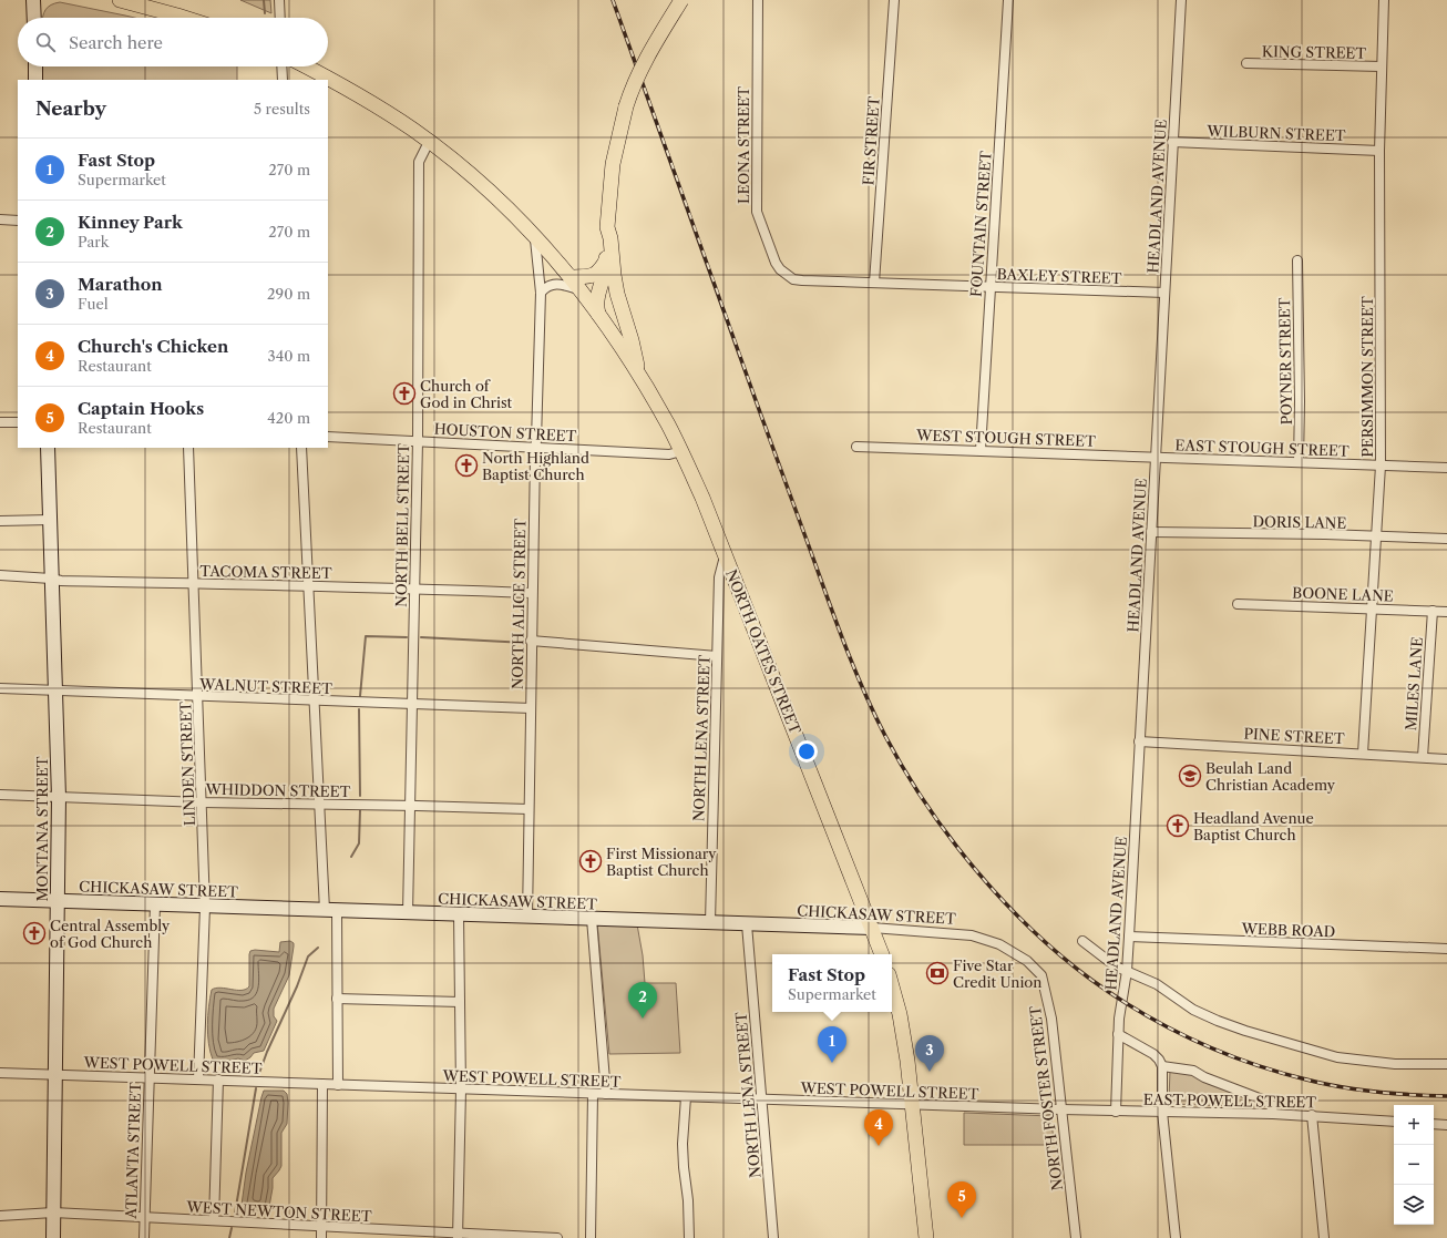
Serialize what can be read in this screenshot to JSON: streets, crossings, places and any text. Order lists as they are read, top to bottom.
{
  "streets": {
    "main road": ["NORTH OATES STREET"],
    "street": [
      "KING STREET",
      "WILBURN STREET",
      "FIR STREET",
      "LEONA STREET",
      "HEADLAND AVENUE",
      "FOUNTAIN STREET",
      "BAXLEY STREET",
      "POYNER STREET",
      "PERSIMMON STREET",
      "HOUSTON STREET",
      "WEST STOUGH STREET",
      "EAST STOUGH STREET",
      "DORIS LANE",
      "NORTH BELL STREET",
      "TACOMA STREET",
      "BOONE LANE",
      "NORTH ALICE STREET",
      "MILES LANE",
      "WALNUT STREET",
      "PINE STREET",
      "NORTH LENA STREET",
      "LINDEN STREET",
      "WHIDDON STREET",
      "MONTANA STREET",
      "CHICKASAW STREET",
      "WEBB ROAD",
      "WEST POWELL STREET",
      "NORTH FOSTER STREET",
      "EAST POWELL STREET",
      "ATLANTA STREET",
      "WEST NEWTON STREET"
    ]
  },
  "crossings": [
    ["KING STREET", "PERSIMMON STREET"],
    ["WILBURN STREET", "HEADLAND AVENUE"],
    ["WILBURN STREET", "PERSIMMON STREET"],
    ["FIR STREET", "BAXLEY STREET"],
    ["LEONA STREET", "BAXLEY STREET"],
    ["HEADLAND AVENUE", "BAXLEY STREET"],
    ["HEADLAND AVENUE", "WEST STOUGH STREET"],
    ["HEADLAND AVENUE", "EAST STOUGH STREET"],
    ["HEADLAND AVENUE", "DORIS LANE"],
    ["HEADLAND AVENUE", "PINE STREET"],
    ["HEADLAND AVENUE", "WEBB ROAD"],
    ["HEADLAND AVENUE", "EAST POWELL STREET"],
    ["FOUNTAIN STREET", "BAXLEY STREET"],
    ["FOUNTAIN STREET", "WEST STOUGH STREET"],
    ["POYNER STREET", "EAST STOUGH STREET"],
    ["PERSIMMON STREET", "EAST STOUGH STREET"],
    ["PERSIMMON STREET", "DORIS LANE"],
    ["PERSIMMON STREET", "BOONE LANE"],
    ["PERSIMMON STREET", "PINE STREET"],
    ["HOUSTON STREET", "NORTH BELL STREET"],
    ["HOUSTON STREET", "NORTH ALICE STREET"],
    ["HOUSTON STREET", "NORTH OATES STREET"],
    ["WEST STOUGH STREET", "EAST STOUGH STREET"],
    ["NORTH BELL STREET", "TACOMA STREET"],
    ["NORTH BELL STREET", "WALNUT STREET"],
    ["NORTH BELL STREET", "WHIDDON STREET"],
    ["NORTH BELL STREET", "CHICKASAW STREET"],
    ["TACOMA STREET", "NORTH ALICE STREET"],
    ["TACOMA STREET", "LINDEN STREET"],
    ["TACOMA STREET", "MONTANA STREET"],
    ["BOONE LANE", "MILES LANE"],
    ["NORTH ALICE STREET", "WALNUT STREET"],
    ["NORTH ALICE STREET", "WHIDDON STREET"],
    ["NORTH ALICE STREET", "CHICKASAW STREET"],
    ["NORTH OATES STREET", "NORTH LENA STREET"],
    ["NORTH OATES STREET", "CHICKASAW STREET"],
    ["MILES LANE", "PINE STREET"],
    ["WALNUT STREET", "LINDEN STREET"],
    ["WALNUT STREET", "MONTANA STREET"],
    ["NORTH LENA STREET", "CHICKASAW STREET"],
    ["NORTH LENA STREET", "WEST POWELL STREET"],
    ["LINDEN STREET", "WHIDDON STREET"],
    ["LINDEN STREET", "CHICKASAW STREET"],
    ["LINDEN STREET", "WEST POWELL STREET"],
    ["WHIDDON STREET", "MONTANA STREET"],
    ["MONTANA STREET", "CHICKASAW STREET"],
    ["MONTANA STREET", "WEST POWELL STREET"],
    ["MONTANA STREET", "WEST NEWTON STREET"],
    ["CHICKASAW STREET", "NORTH FOSTER STREET"],
    ["CHICKASAW STREET", "ATLANTA STREET"],
    ["WEST POWELL STREET", "NORTH FOSTER STREET"],
    ["WEST POWELL STREET", "EAST POWELL STREET"],
    ["WEST POWELL STREET", "ATLANTA STREET"],
    ["NORTH FOSTER STREET", "EAST POWELL STREET"],
    ["ATLANTA STREET", "WEST NEWTON STREET"]
  ],
  "places": {
    "church": [
      "Church of God in Christ",
      "North Highland Baptist Church",
      "Headland Avenue Baptist Church",
      "First Missionary Baptist Church",
      "Central Assembly of God Church"
    ],
    "school or university": ["Beulah Land Christian Academy"],
    "bank": ["Five Star Credit Union"]
  },
  "page": {
    "search": "Search here",
    "heading": ["Nearby", "5 results"],
    "list": [
      {
        "mark": "1",
        "name": "Fast Stop",
        "note": "Supermarket",
        "value": "270 m"
      },
      {
        "mark": "2",
        "name": "Kinney Park",
        "note": "Park",
        "value": "270 m"
      },
      {
        "mark": "3",
        "name": "Marathon",
        "note": "Fuel",
        "value": "290 m"
      },
      {
        "mark": "4",
        "name": "Church's Chicken",
        "note": "Restaurant",
        "value": "340 m"
      },
      {
        "mark": "5",
        "name": "Captain Hooks",
        "note": "Restaurant",
        "value": "420 m"
      }
    ],
    "popup": ["Fast Stop", "Supermarket"],
    "pins": [
      "2",
      "1",
      "3",
      "4",
      "5"
    ],
    "map_buttons": ["+", "−"]
  }
}
